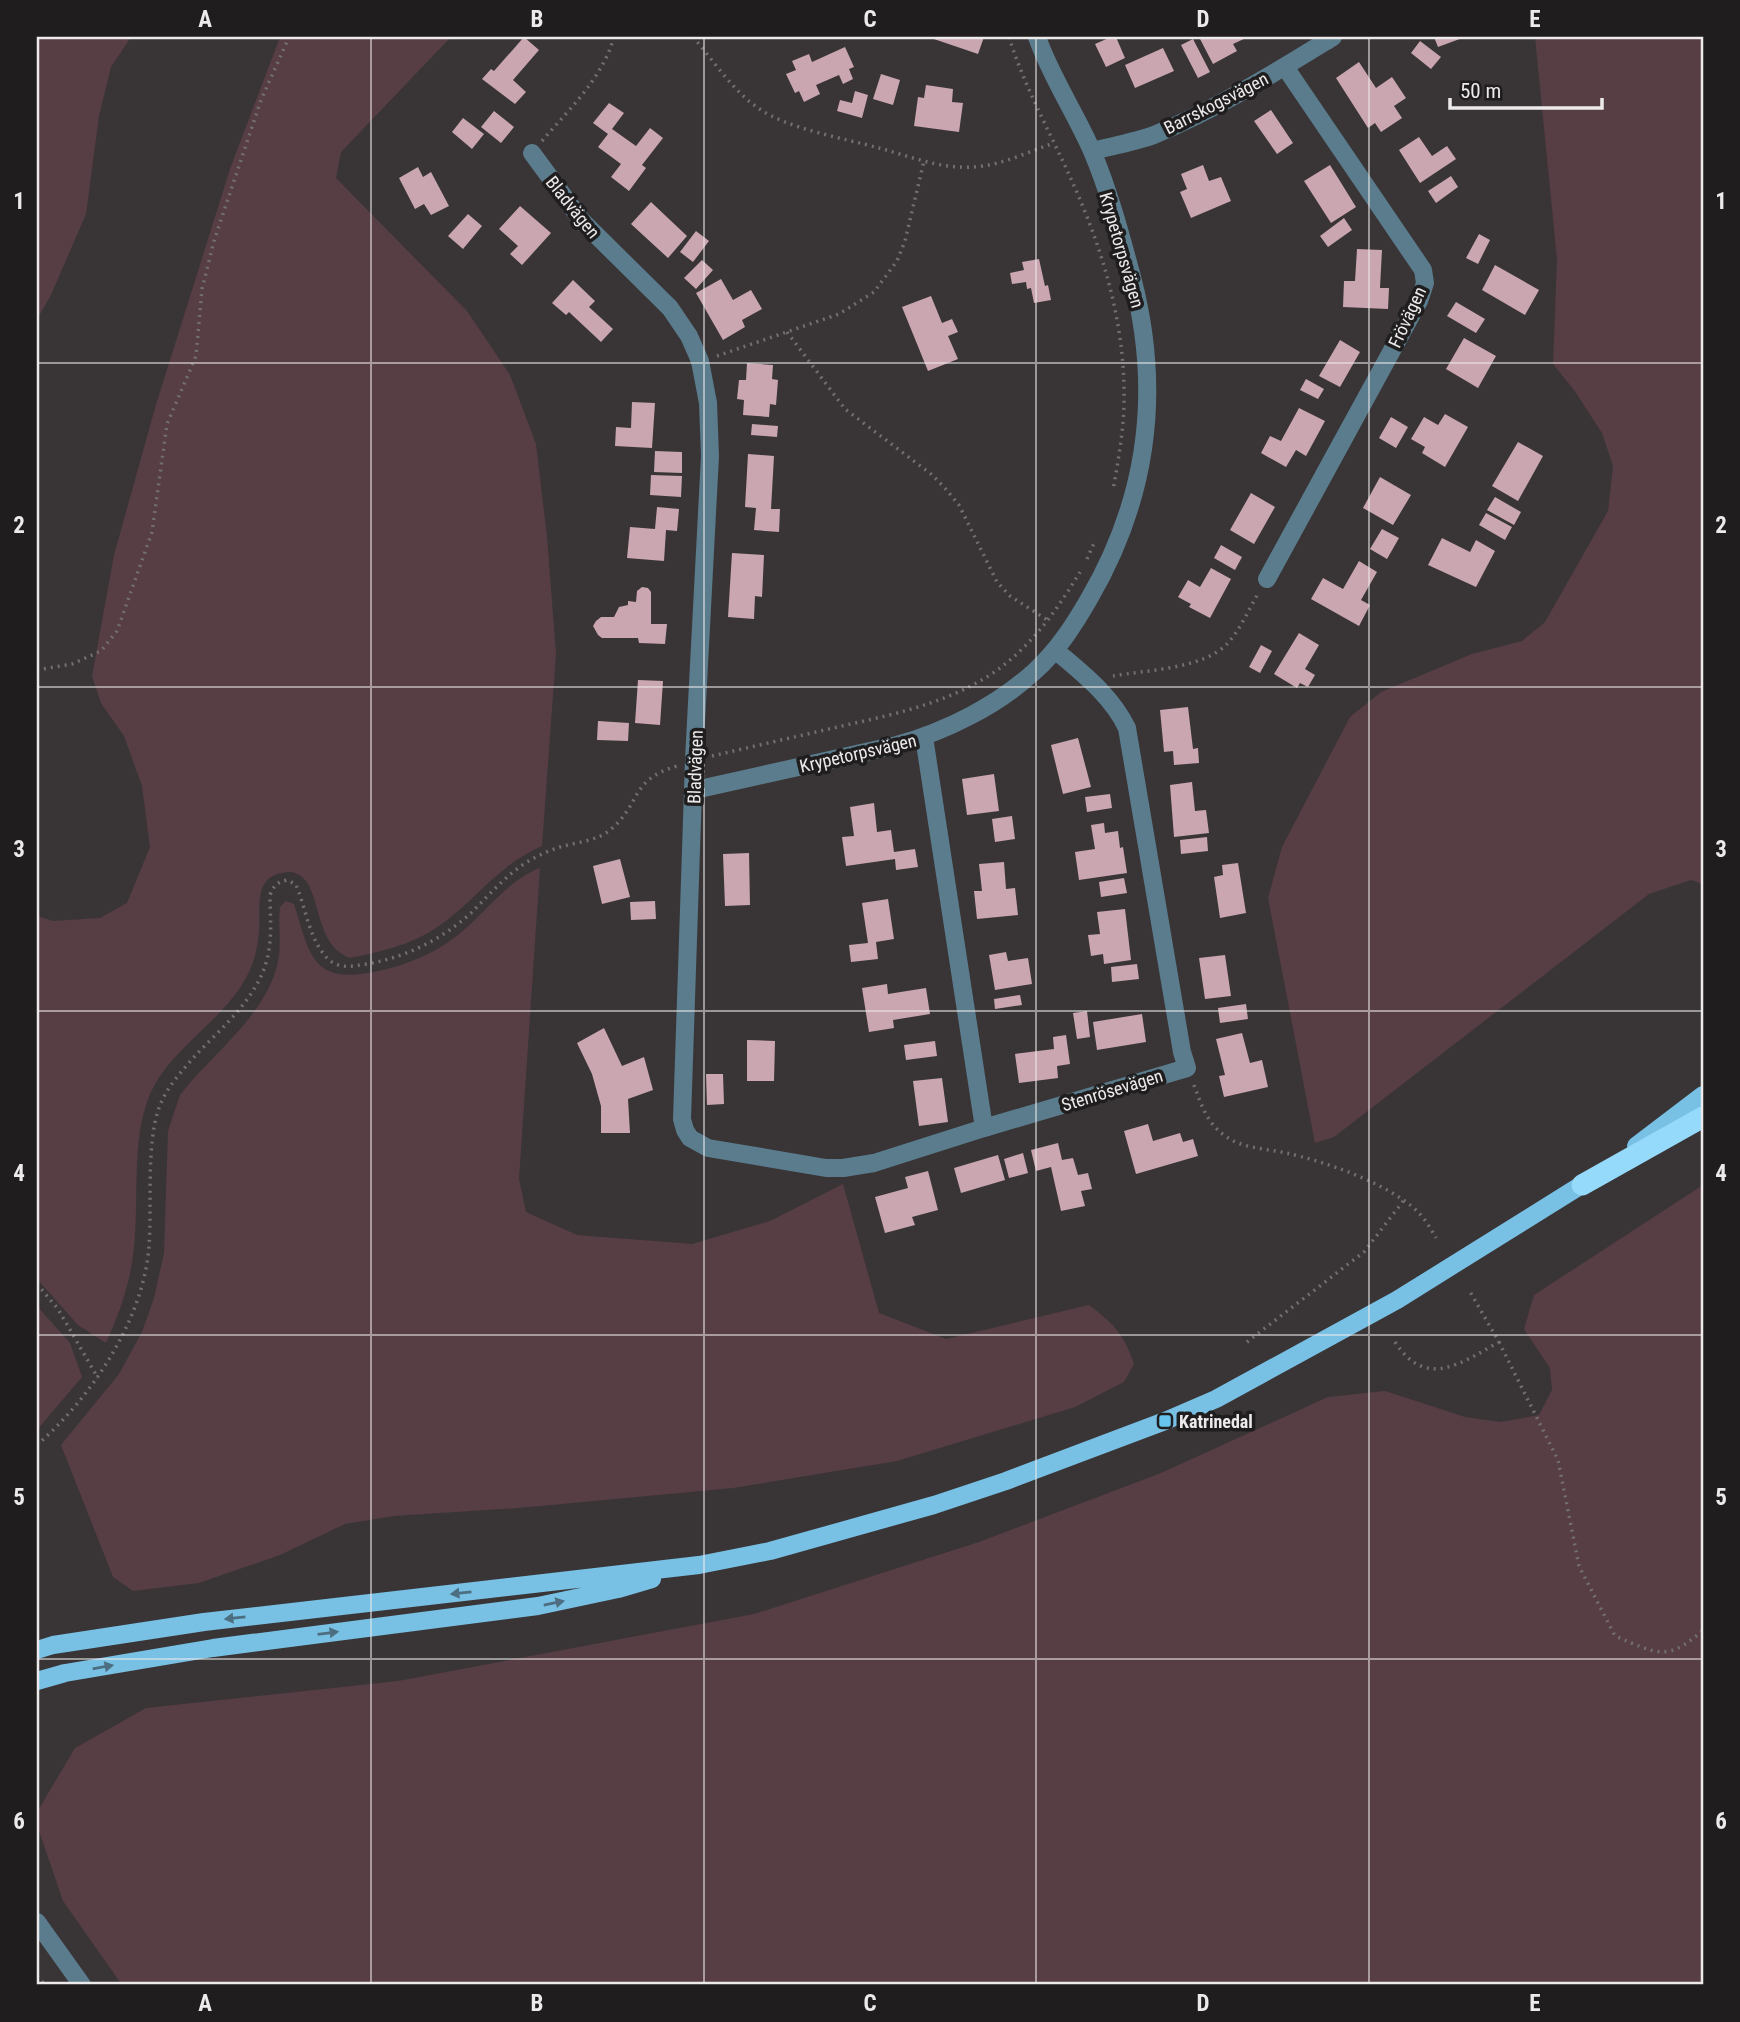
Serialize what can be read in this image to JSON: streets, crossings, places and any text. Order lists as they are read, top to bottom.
{
  "streets": {
    "street": [
      "Barrskogsvägen",
      "Bladvägen",
      "Krypetorpsvägen",
      "Frövägen",
      "Stenrösevägen"
    ]
  },
  "crossings": [
    ["Barrskogsvägen", "Krypetorpsvägen"],
    ["Barrskogsvägen", "Frövägen"],
    ["Bladvägen", "Krypetorpsvägen"],
    ["Bladvägen", "Stenrösevägen"],
    ["Krypetorpsvägen", "Stenrösevägen"]
  ],
  "places": {
    "transit": ["Katrinedal"]
  },
  "scale_bar": "50 m",
  "grid": {
    "columns": [
      "A",
      "B",
      "C",
      "D",
      "E"
    ],
    "rows": [
      "1",
      "2",
      "3",
      "4",
      "5",
      "6"
    ]
  }
}
